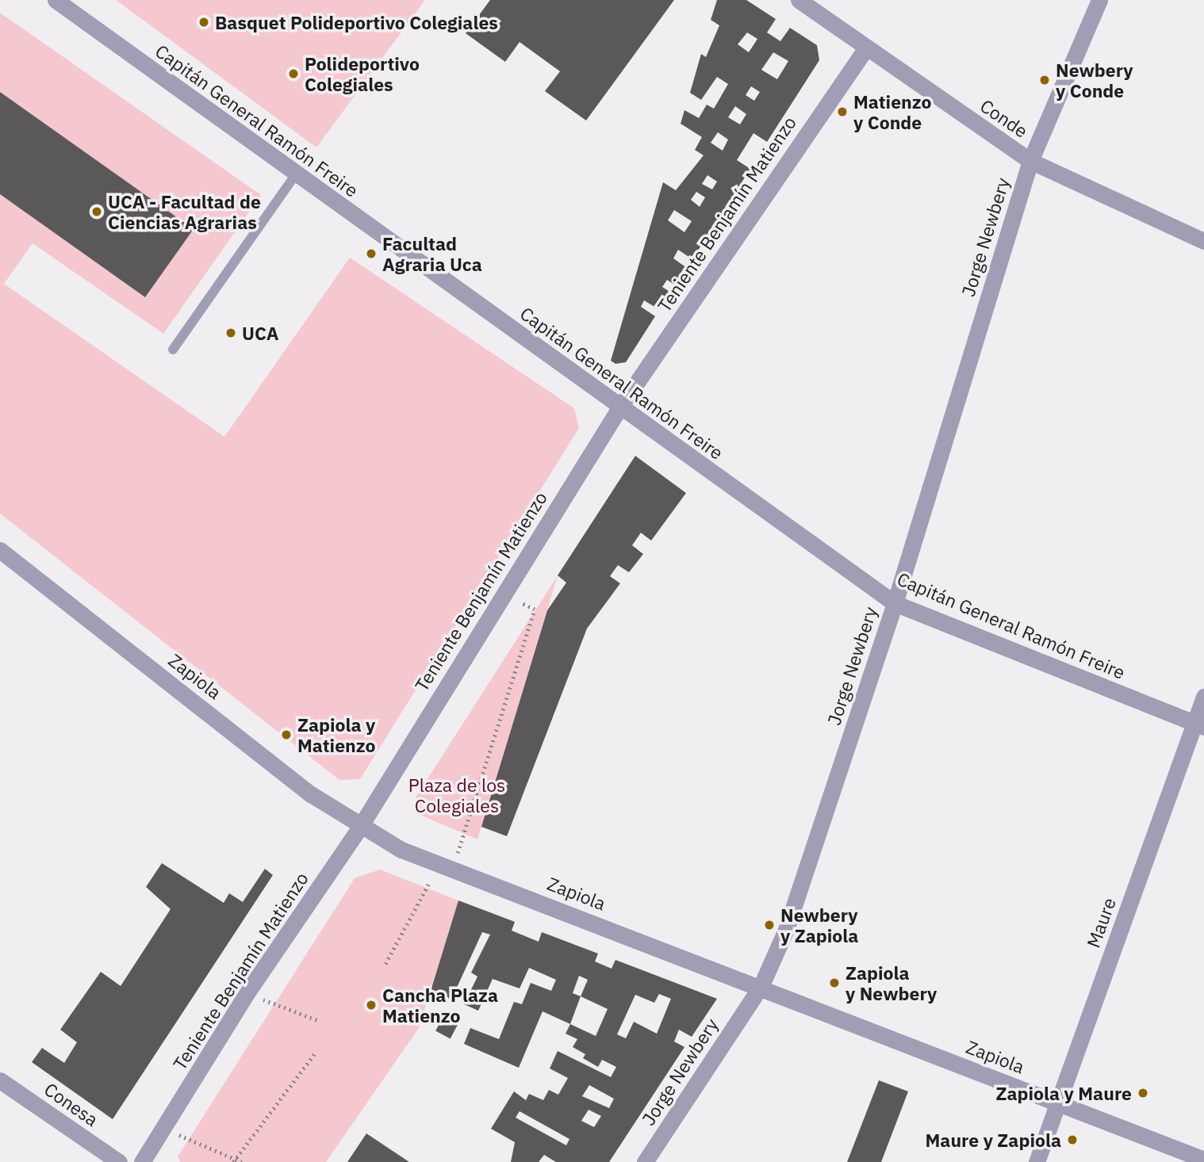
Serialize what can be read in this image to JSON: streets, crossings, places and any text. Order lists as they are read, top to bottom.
{
  "streets": {
    "street": [
      "Conde",
      "Capitán General Ramón Freire",
      "Teniente Benjamín Matienzo",
      "Jorge Newbery",
      "Zapiola",
      "Maure",
      "Conesa"
    ]
  },
  "crossings": [
    ["Conde", "Teniente Benjamín Matienzo"],
    ["Conde", "Jorge Newbery"],
    ["Capitán General Ramón Freire", "Teniente Benjamín Matienzo"],
    ["Capitán General Ramón Freire", "Jorge Newbery"],
    ["Capitán General Ramón Freire", "Maure"],
    ["Teniente Benjamín Matienzo", "Zapiola"],
    ["Jorge Newbery", "Zapiola"],
    ["Zapiola", "Maure"]
  ],
  "parks": ["Plaza de los Colegiales"],
  "places": [
    "Basquet Polideportivo Colegiales",
    "Polideportivo Colegiales",
    "Newbery y Conde",
    "Matienzo y Conde",
    "UCA - Facultad de Ciencias Agrarias",
    "Facultad Agraria Uca",
    "UCA",
    "Zapiola y Matienzo",
    "Newbery y Zapiola",
    "Zapiola y Newbery",
    "Cancha Plaza Matienzo",
    "Zapiola y Maure",
    "Maure y Zapiola"
  ]
}
